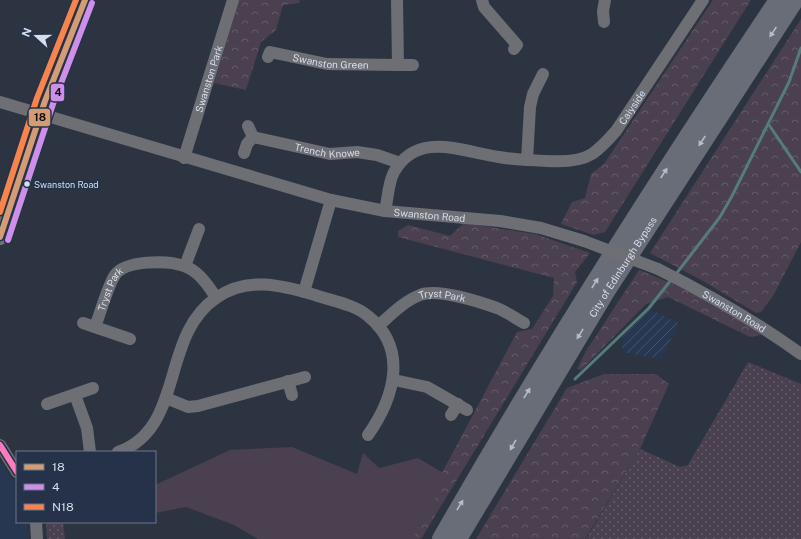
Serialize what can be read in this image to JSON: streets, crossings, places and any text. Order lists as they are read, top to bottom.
{
  "streets": {
    "highway": ["City of Edinburgh Bypass"],
    "street": [
      "Swanston Green",
      "Swanston Park",
      "Caiyside",
      "Trench Knowe",
      "Swanston Road",
      "Tryst Park"
    ]
  },
  "crossings": [
    ["Swanston Park", "Swanston Road"],
    ["Caiyside", "Trench Knowe"],
    ["Caiyside", "Swanston Road"]
  ],
  "places": ["Swanston Road"],
  "lines": ["transit line 18", "transit line N18", "transit line 4"],
  "legend": ["18", "4", "N18"],
  "north": "left"
}
